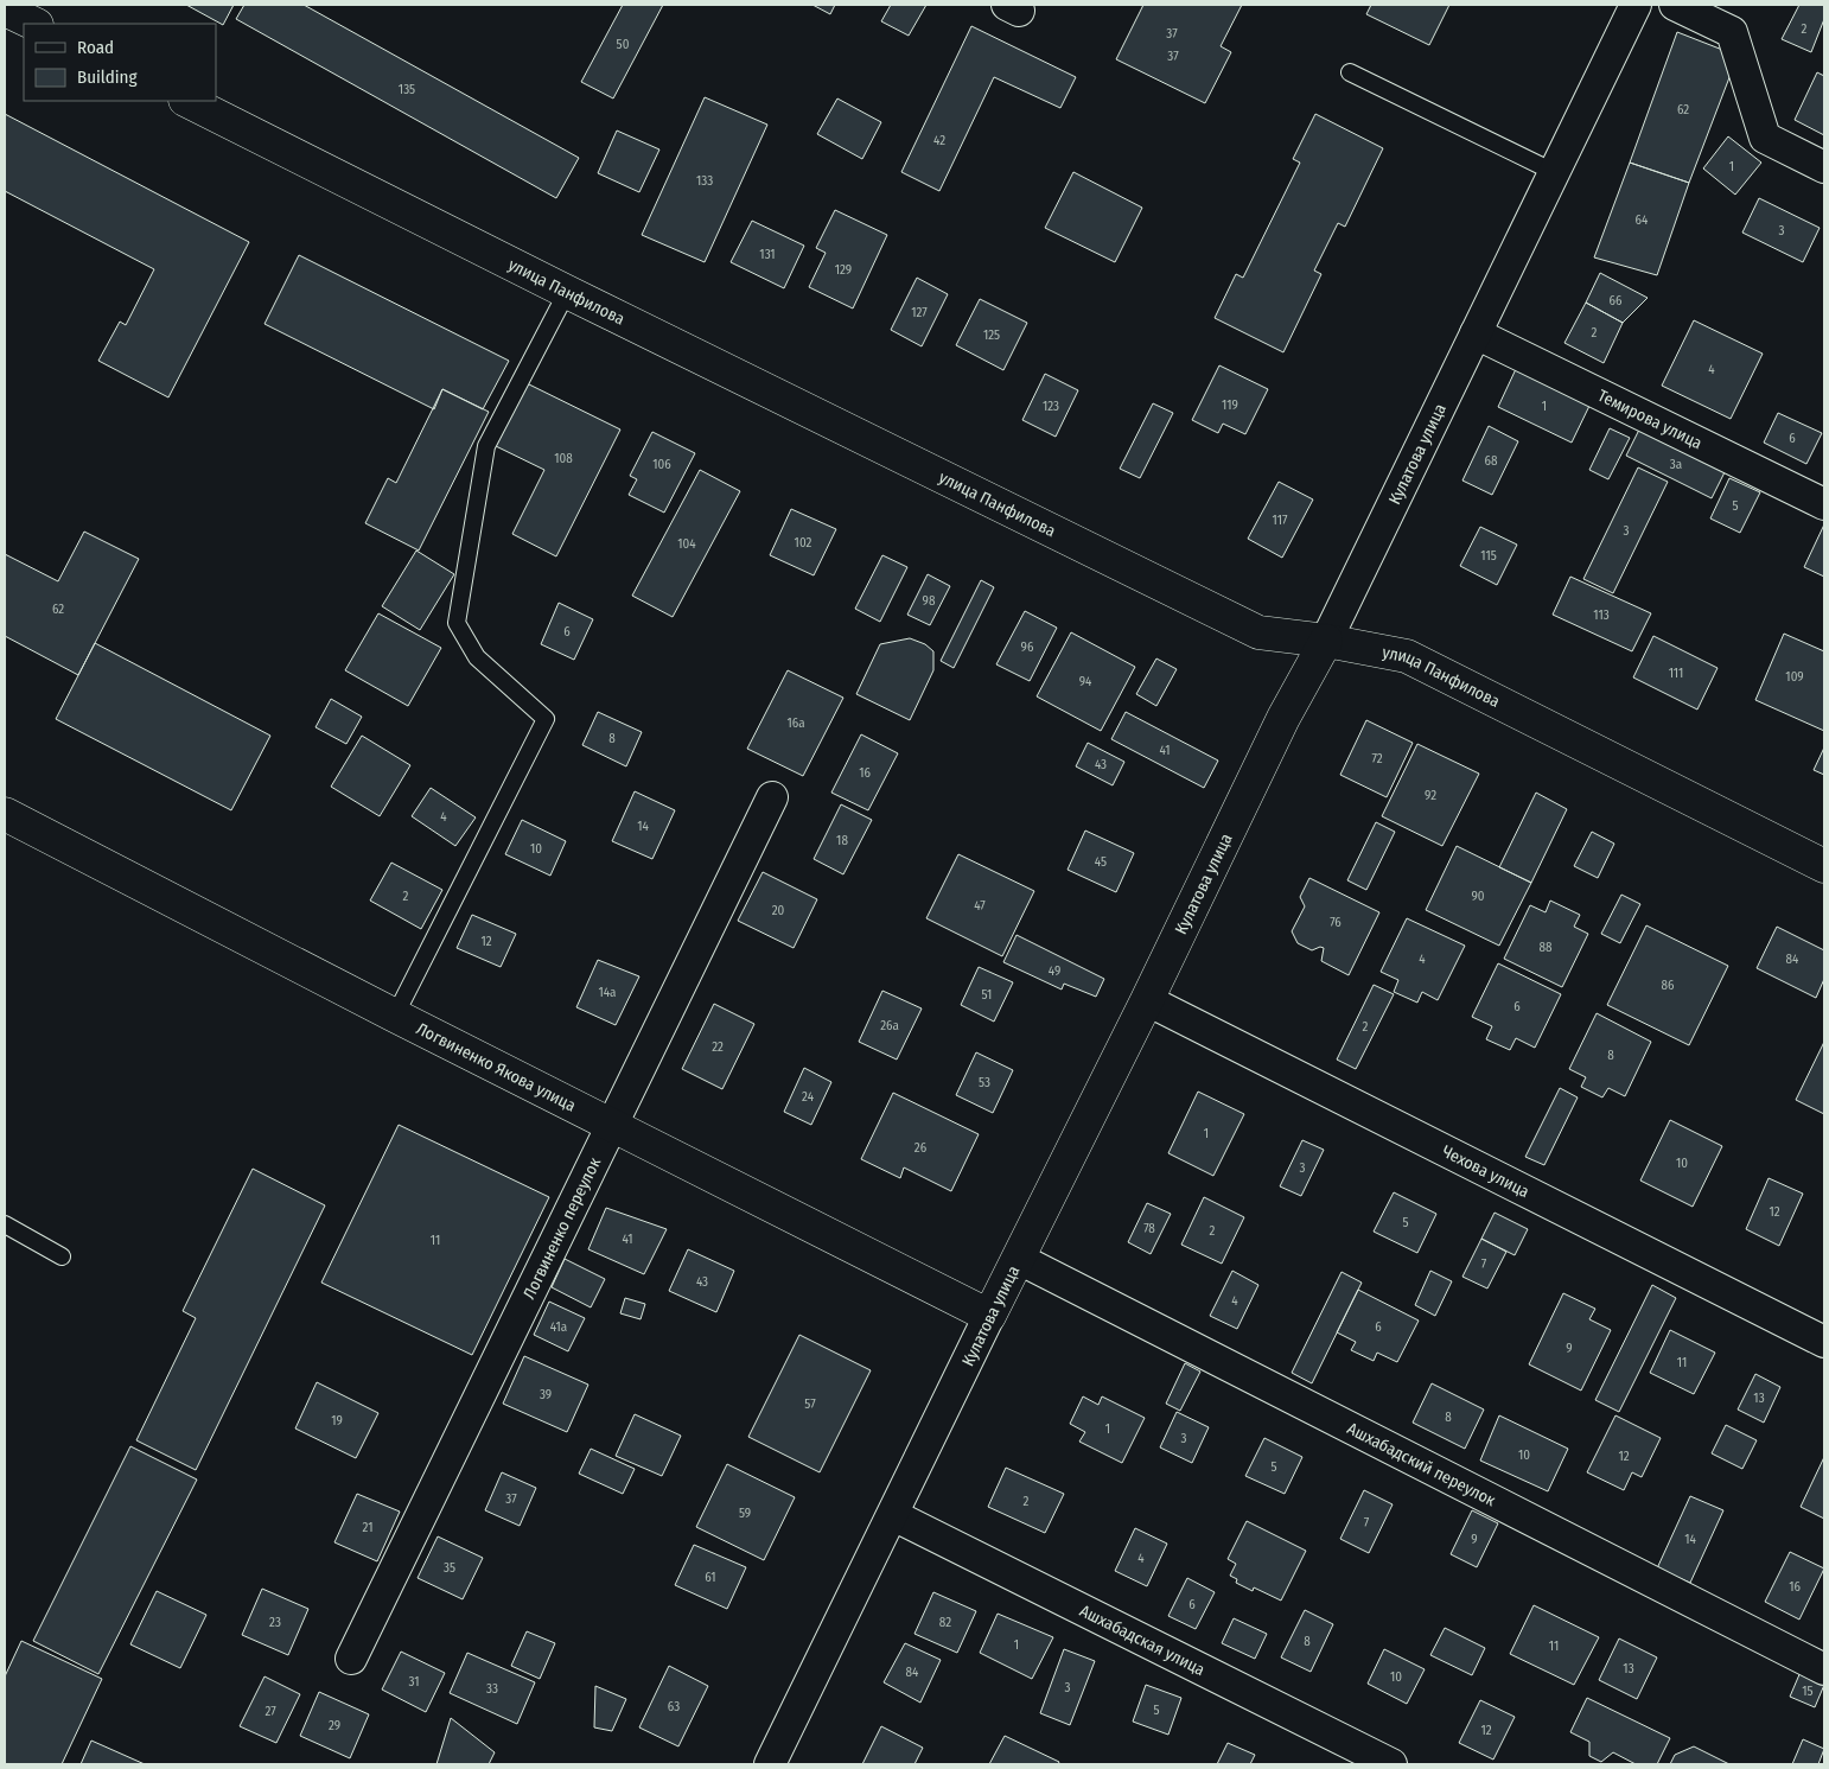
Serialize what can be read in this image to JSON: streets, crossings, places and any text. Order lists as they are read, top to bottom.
{
  "streets": {
    "street": [
      "улица Панфилова",
      "Темирова улица",
      "Кулатова улица",
      "Логвиненко Якова улица",
      "Чехова улица",
      "Логвиненко переулок",
      "Ашхабадский переулок",
      "Ашхабадская улица"
    ]
  },
  "crossings": [
    ["улица Панфилова", "Кулатова улица"],
    ["Темирова улица", "Кулатова улица"],
    ["Кулатова улица", "Логвиненко Якова улица"],
    ["Кулатова улица", "Чехова улица"],
    ["Кулатова улица", "Ашхабадский переулок"],
    ["Кулатова улица", "Ашхабадская улица"],
    ["Логвиненко Якова улица", "Логвиненко переулок"]
  ],
  "house_numbers": [
    "2",
    "37",
    "50",
    "37",
    "135",
    "62",
    "42",
    "1",
    "133",
    "64",
    "3",
    "131",
    "129",
    "66",
    "127",
    "2",
    "125",
    "4",
    "119",
    "123",
    "1",
    "6",
    "108",
    "68",
    "106",
    "3a",
    "5",
    "117",
    "3",
    "102",
    "104",
    "115",
    "98",
    "62",
    "113",
    "6",
    "96",
    "111",
    "109",
    "94",
    "16a",
    "8",
    "41",
    "72",
    "43",
    "16",
    "92",
    "4",
    "14",
    "18",
    "10",
    "45",
    "2",
    "90",
    "47",
    "20",
    "76",
    "12",
    "88",
    "4",
    "84",
    "49",
    "86",
    "14а",
    "51",
    "6",
    "26a",
    "2",
    "22",
    "8",
    "53",
    "24",
    "1",
    "26",
    "10",
    "3",
    "12",
    "5",
    "78",
    "2",
    "41",
    "11",
    "7",
    "43",
    "4",
    "41a",
    "6",
    "9",
    "11",
    "39",
    "13",
    "57",
    "8",
    "19",
    "1",
    "3",
    "10",
    "12",
    "5",
    "37",
    "2",
    "59",
    "7",
    "21",
    "9",
    "14",
    "4",
    "35",
    "61",
    "16",
    "6",
    "23",
    "82",
    "8",
    "1",
    "11",
    "13",
    "84",
    "10",
    "31",
    "3",
    "33",
    "15",
    "63",
    "5",
    "27",
    "29",
    "12"
  ],
  "legend": ["Road", "Building"]
}
